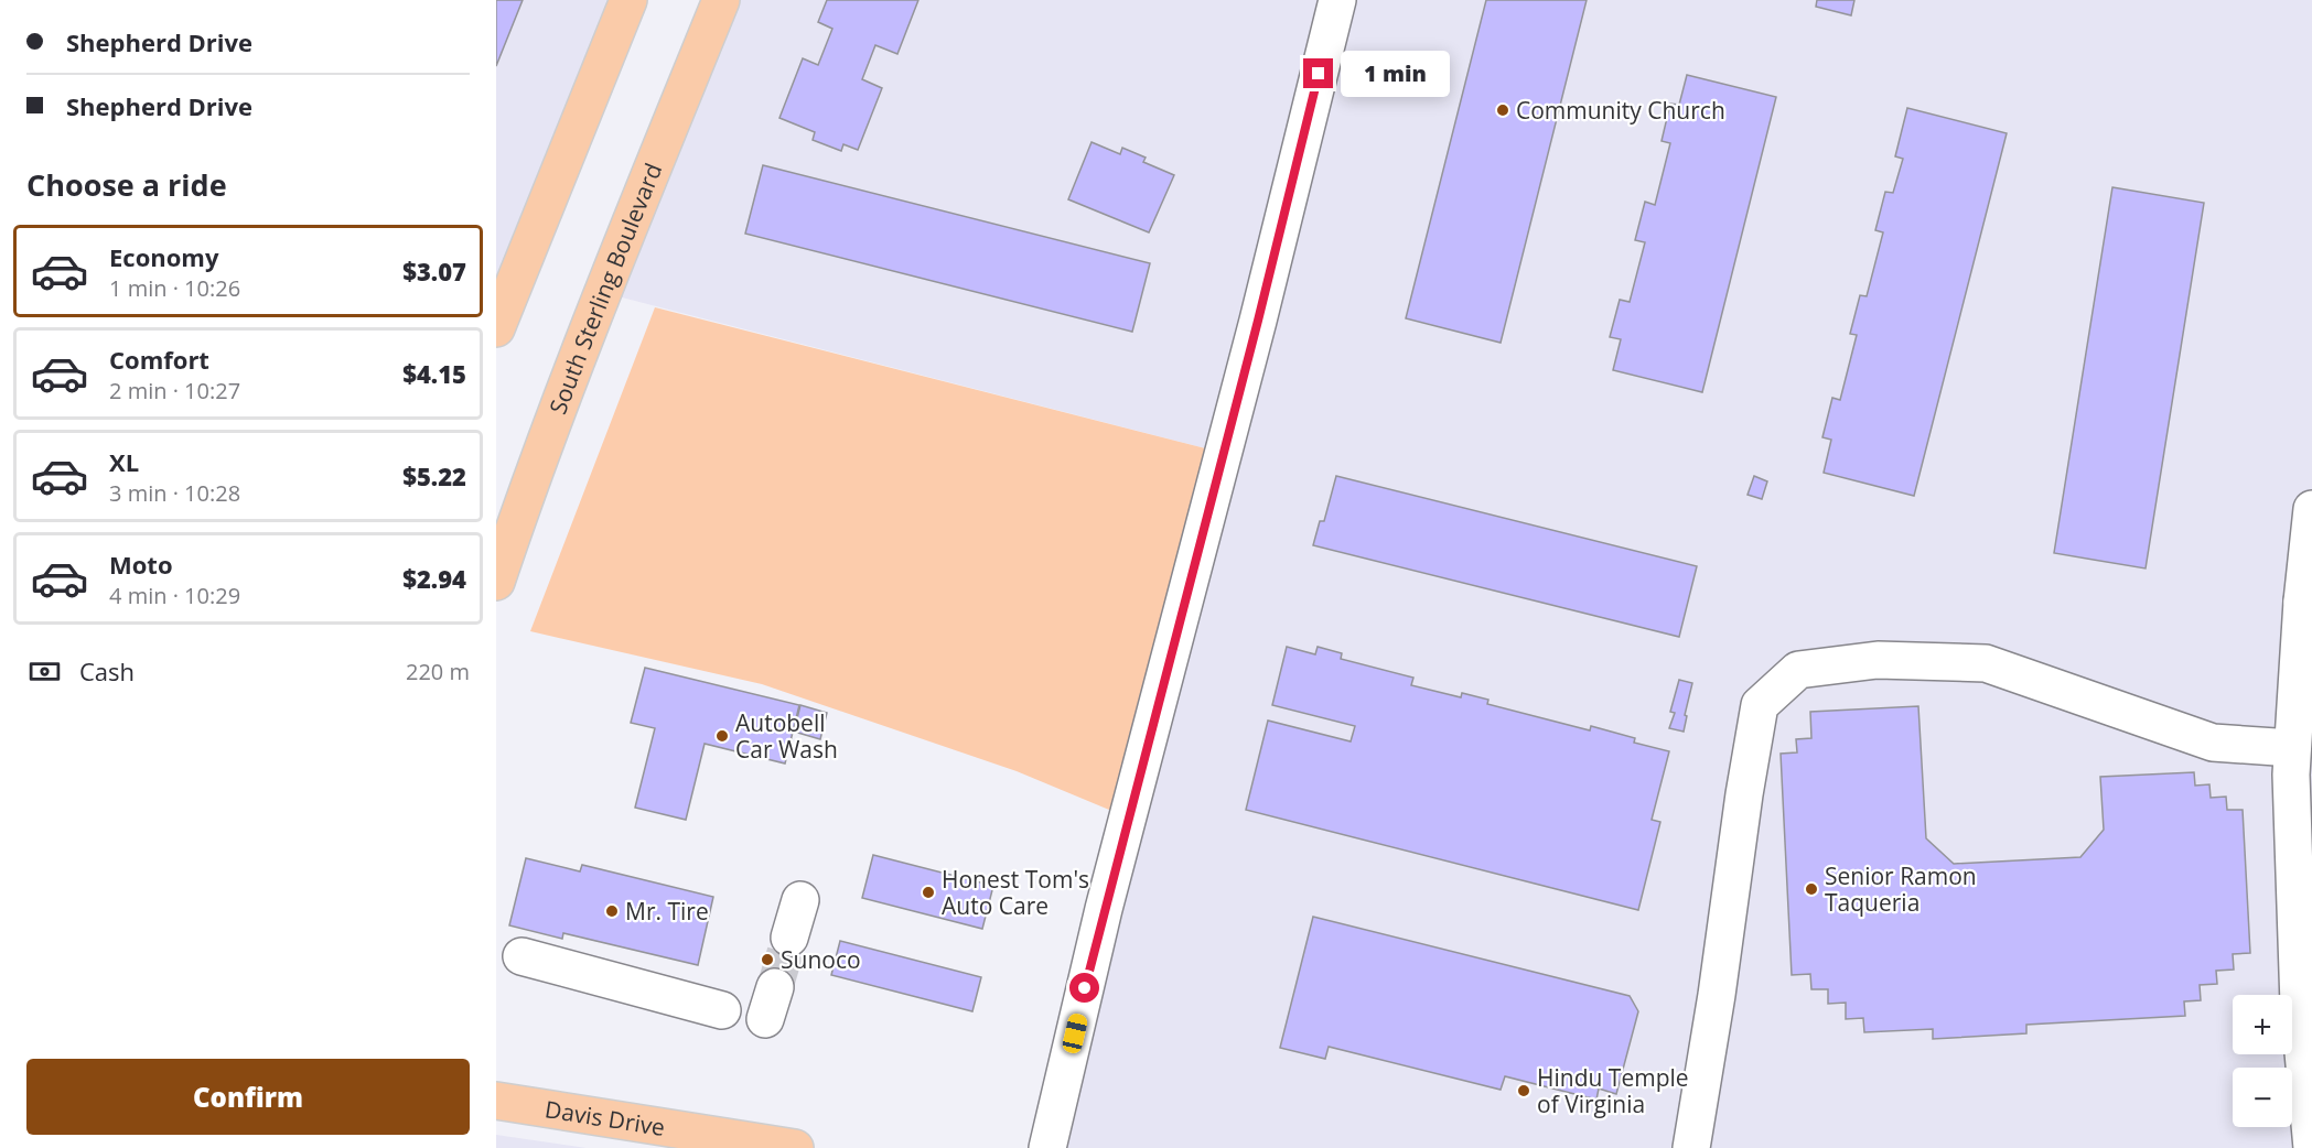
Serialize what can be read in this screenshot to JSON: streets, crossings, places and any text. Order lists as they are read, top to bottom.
{
  "streets": {
    "main road": ["South Sterling Boulevard", "Davis Drive"]
  },
  "places": [
    "Community Church",
    "Autobell Car Wash",
    "Senior Ramon Taqueria",
    "Honest Tom's Auto Care",
    "Mr. Tire",
    "Sunoco",
    "Hindu Temple of Virginia"
  ],
  "page": {
    "banner": ["Shepherd Drive", "Shepherd Drive"],
    "bubble": "1 min",
    "heading": "Choose a ride",
    "list": [
      {
        "name": "Economy",
        "note": "1 min · 10:26",
        "value": "$3.07"
      },
      {
        "name": "Comfort",
        "note": "2 min · 10:27",
        "value": "$4.15"
      },
      {
        "name": "XL",
        "note": "3 min · 10:28",
        "value": "$5.22"
      },
      {
        "name": "Moto",
        "note": "4 min · 10:29",
        "value": "$2.94"
      }
    ],
    "pay": ["Cash", "220 m"],
    "map_buttons": ["+", "−"],
    "buttons": "Confirm"
  }
}
